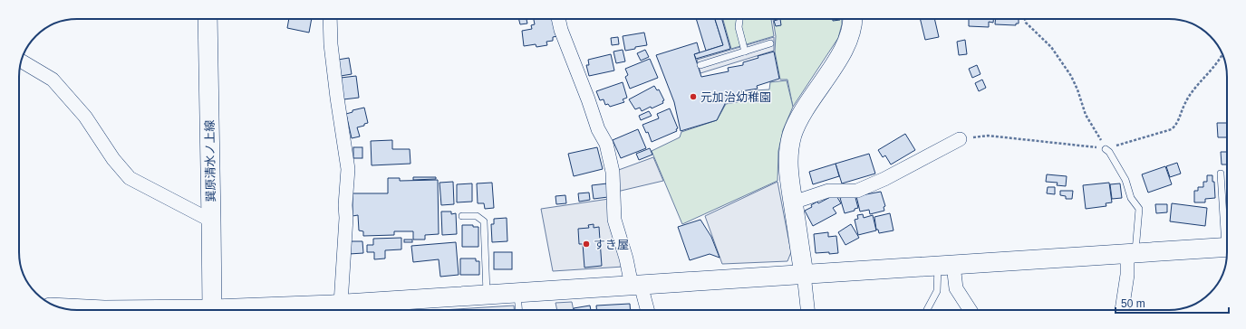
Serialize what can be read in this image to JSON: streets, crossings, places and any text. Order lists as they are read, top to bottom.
{
  "streets": {
    "street": ["巽原清水ノ上線"]
  },
  "places": ["元加治幼稚園", "すき屋"],
  "scale_bar": "50 m"
}
